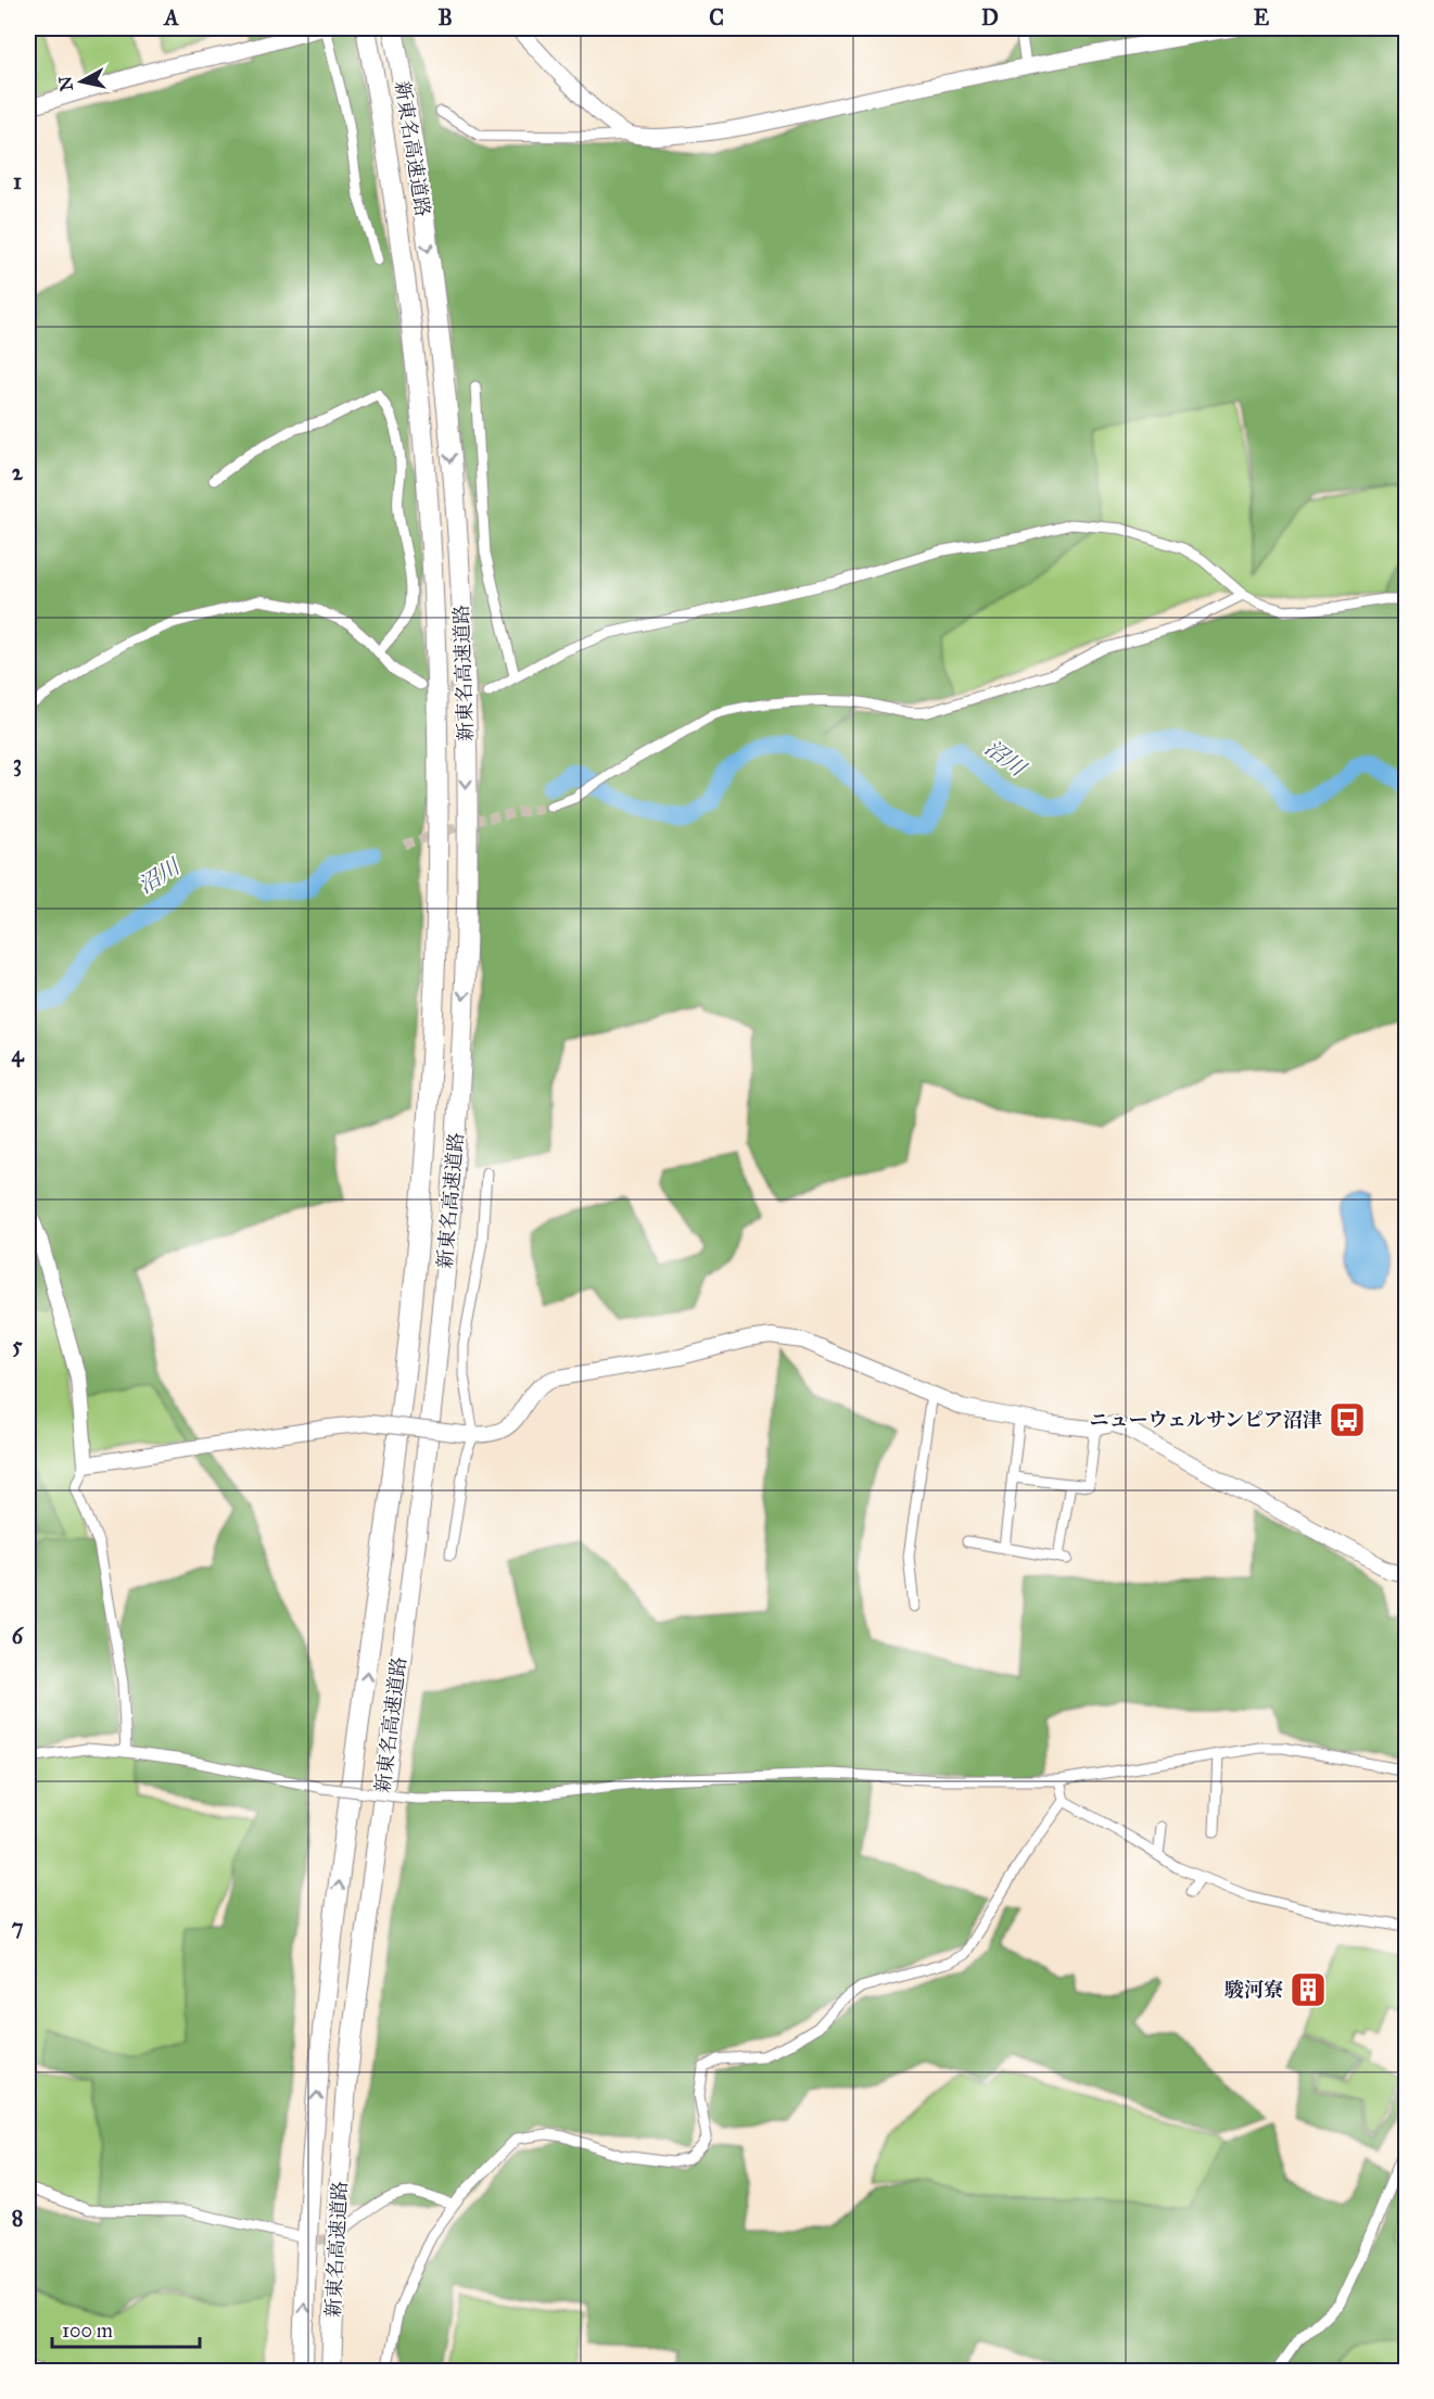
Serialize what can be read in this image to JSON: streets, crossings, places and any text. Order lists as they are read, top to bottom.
{
  "streets": {
    "highway": ["新東名高速道路"]
  },
  "water": ["沼川"],
  "places": {
    "bus stop": ["ニューウェルサンピア沼津"],
    "building": ["駿河寮"]
  },
  "scale_bar": "100 m",
  "north": "left",
  "grid": {
    "columns": [
      "A",
      "B",
      "C",
      "D",
      "E"
    ],
    "rows": [
      "1",
      "2",
      "3",
      "4",
      "5",
      "6",
      "7",
      "8"
    ]
  }
}
